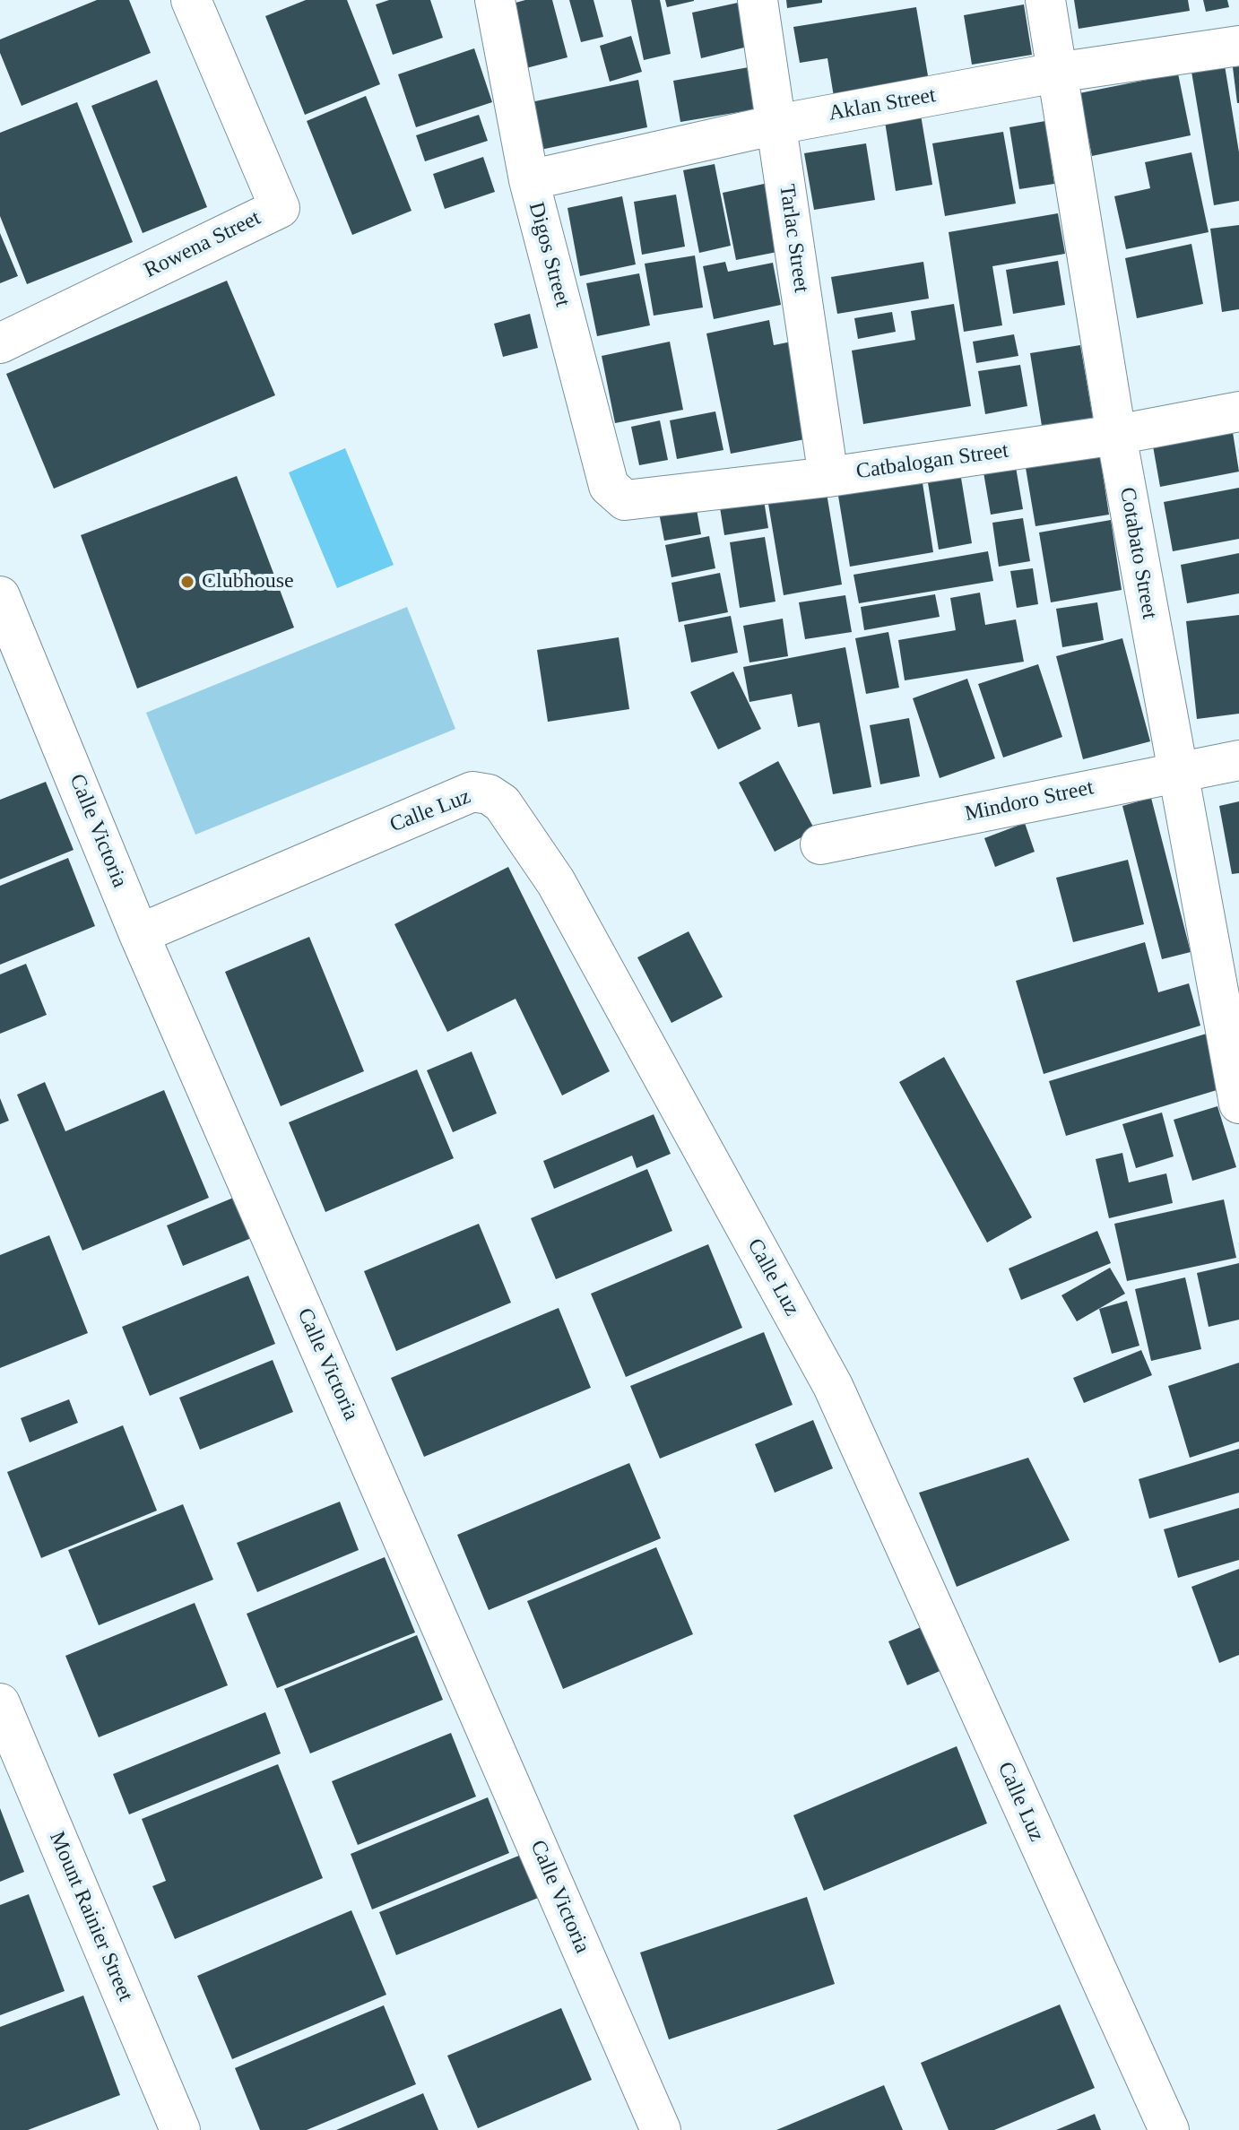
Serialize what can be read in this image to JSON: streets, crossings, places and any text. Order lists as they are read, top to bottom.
{
  "streets": {
    "street": [
      "Aklan Street",
      "Tarlac Street",
      "Rowena Street",
      "Digos Street",
      "Catbalogan Street",
      "Cotabato Street",
      "Mindoro Street",
      "Calle Luz",
      "Calle Victoria",
      "Mount Rainier Street"
    ]
  },
  "crossings": [
    ["Aklan Street", "Tarlac Street"],
    ["Aklan Street", "Digos Street"],
    ["Aklan Street", "Cotabato Street"],
    ["Tarlac Street", "Catbalogan Street"],
    ["Digos Street", "Catbalogan Street"],
    ["Catbalogan Street", "Cotabato Street"],
    ["Cotabato Street", "Mindoro Street"],
    ["Calle Luz", "Calle Victoria"]
  ],
  "places": ["Clubhouse"]
}
